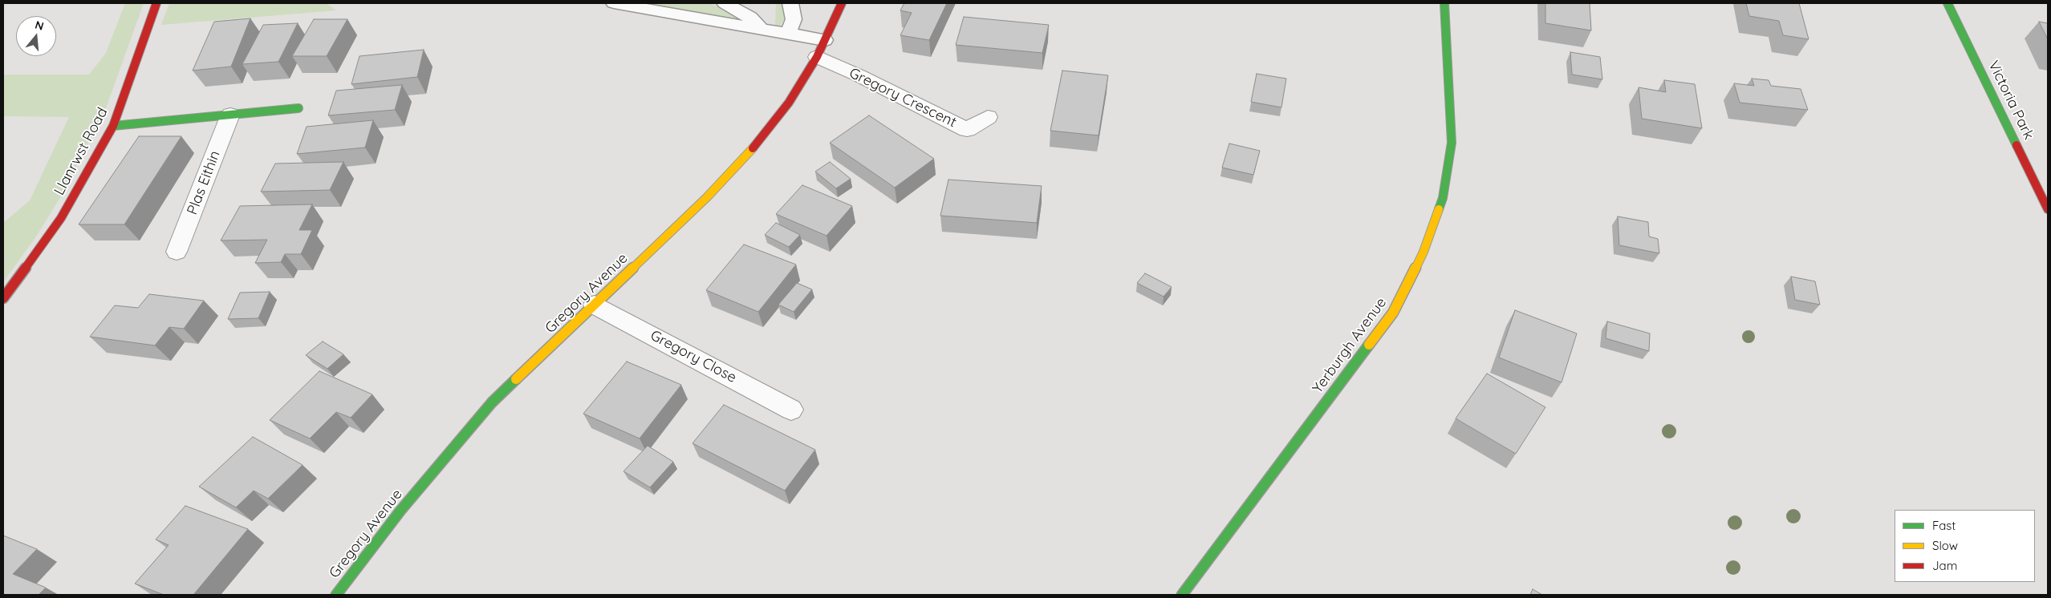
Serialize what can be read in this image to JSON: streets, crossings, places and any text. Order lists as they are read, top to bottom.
{
  "streets": {
    "street": [
      "Gregory Crescent",
      "Victoria Park",
      "Llanrwst Road",
      "Plas Eithin",
      "Gregory Avenue",
      "Yerburgh Avenue",
      "Gregory Close"
    ]
  },
  "crossings": [
    ["Gregory Crescent", "Gregory Avenue"],
    ["Gregory Avenue", "Gregory Close"]
  ],
  "legend": ["Fast", "Slow", "Jam"],
  "north": "top"
}
